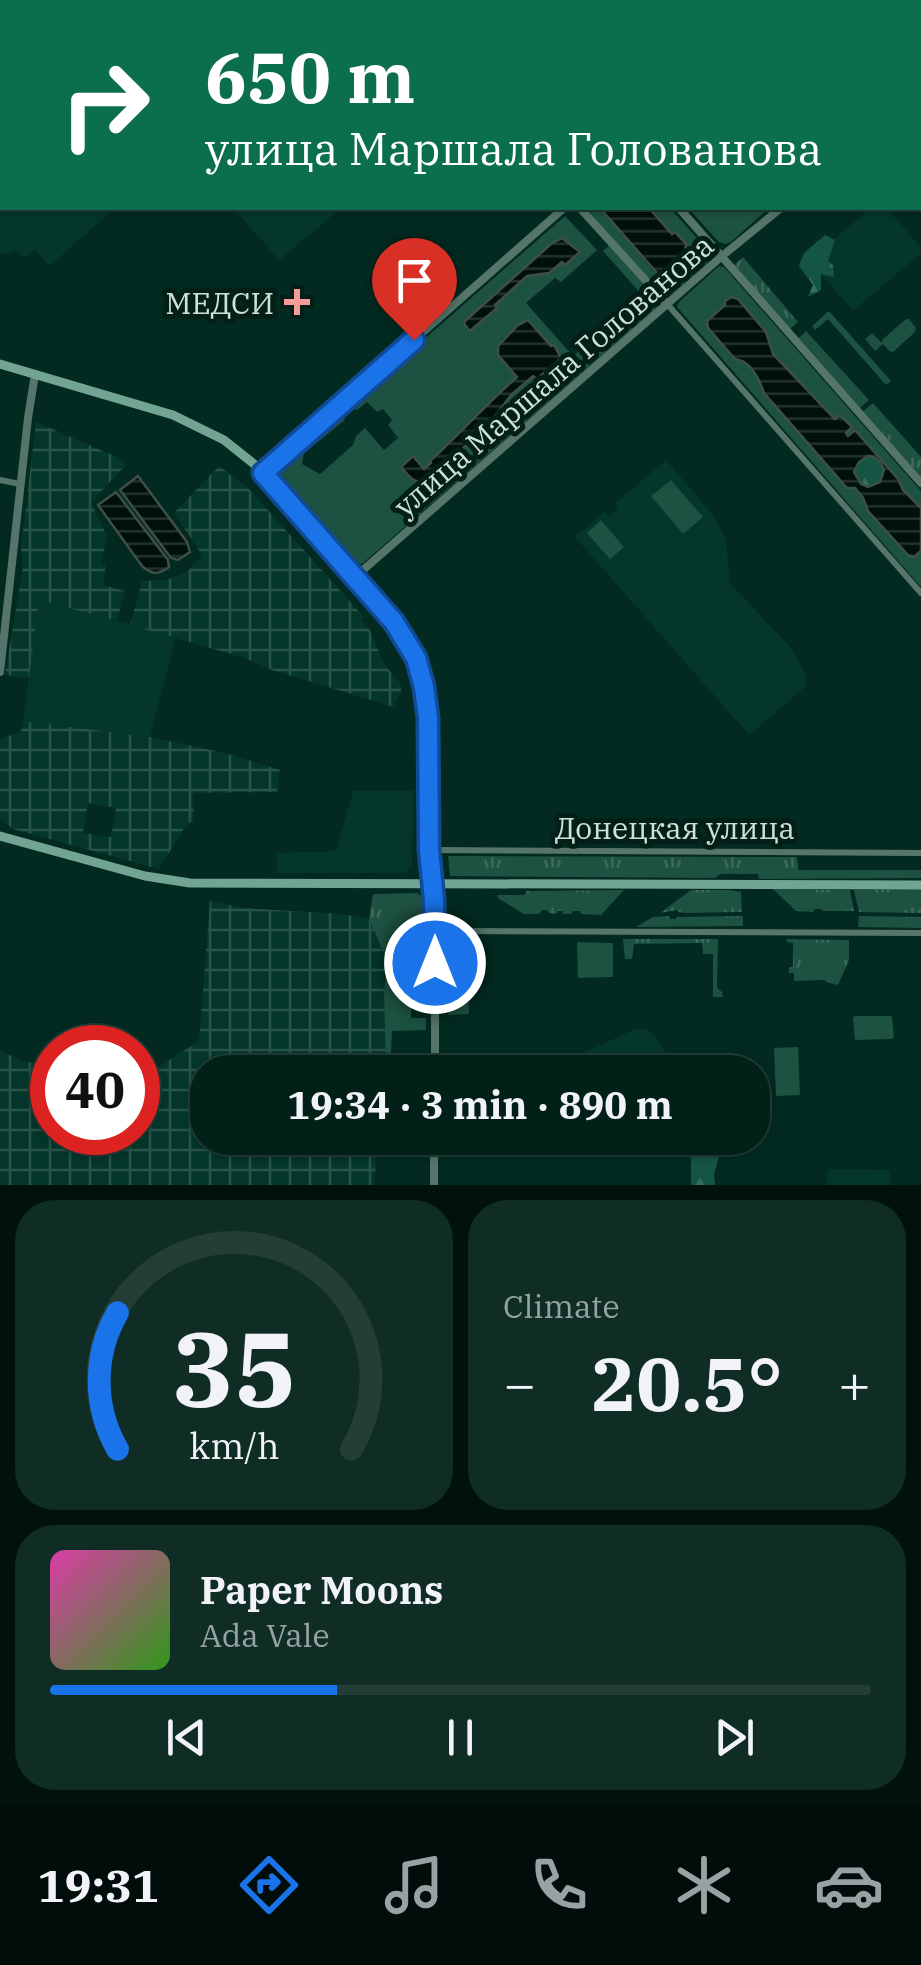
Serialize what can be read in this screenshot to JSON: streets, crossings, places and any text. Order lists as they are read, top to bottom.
{
  "streets": {
    "main road": ["Донецкая улица"],
    "street": ["улица Маршала Голованова"]
  },
  "places": {
    "health": ["МЕДСИ"]
  },
  "page": {
    "turn": ["650 m", "улица Маршала Голованова"],
    "limit": "40",
    "trip": "19:34 · 3 min · 890 m",
    "tile": "Climate",
    "heat": ["−", "20.5°", "+"],
    "song": ["Paper Moons", "Ada Vale"],
    "tabs": "19:31",
    "gauge": ["35", "km/h"]
  }
}
